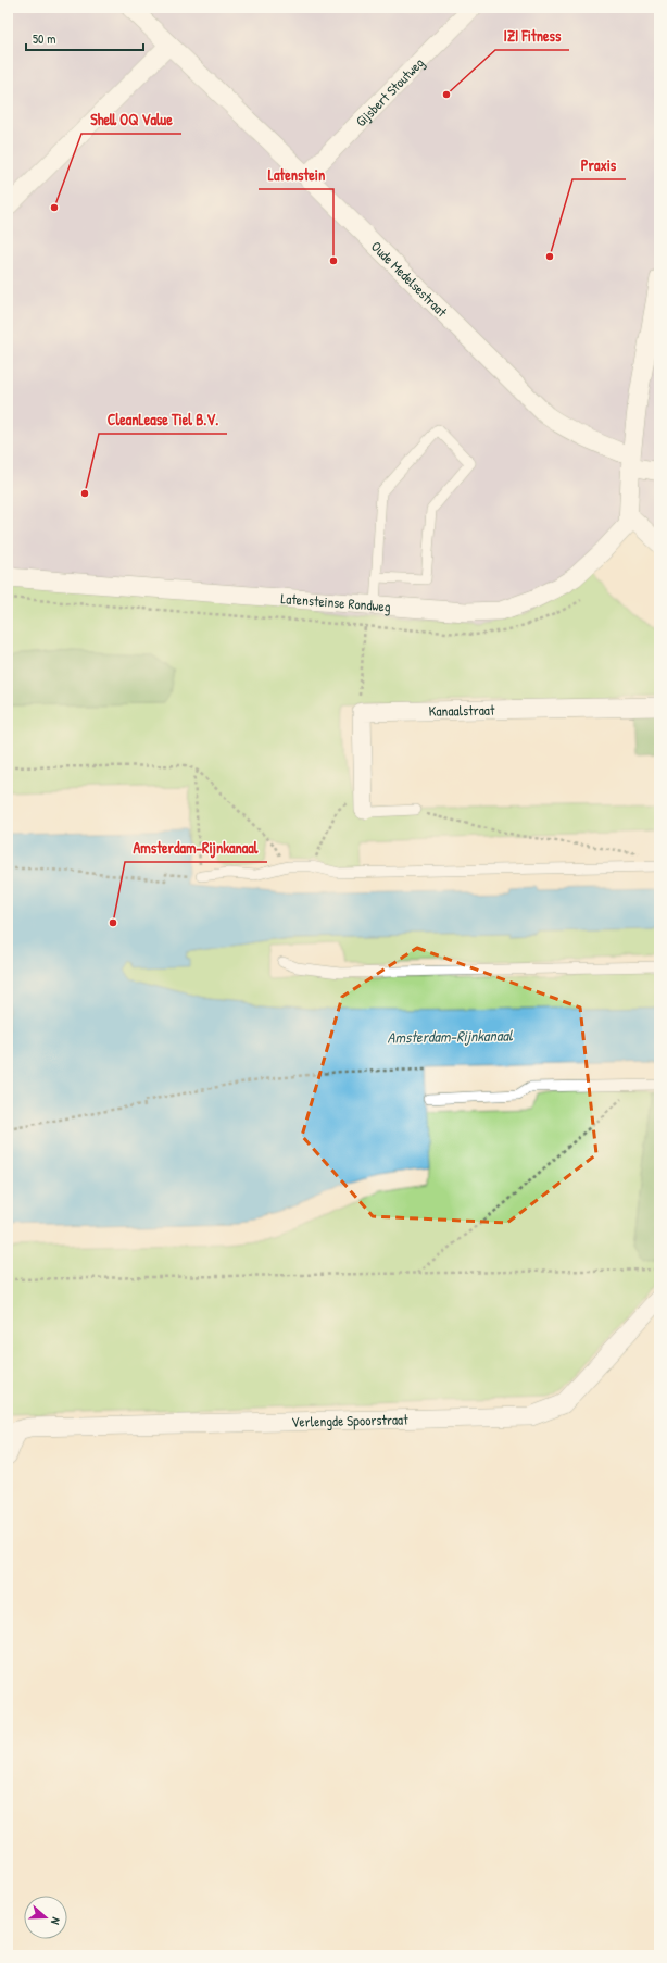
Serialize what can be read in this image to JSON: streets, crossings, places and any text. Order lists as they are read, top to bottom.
{
  "streets": {
    "street": [
      "Gijsbert Stoutweg",
      "Oude Medelsestraat",
      "Latensteinse Rondweg",
      "Kanaalstraat",
      "Verlengde Spoorstraat"
    ]
  },
  "crossings": [
    ["Gijsbert Stoutweg", "Oude Medelsestraat"]
  ],
  "water": ["Amsterdam-Rijnkanaal"],
  "places": [
    "IZI Fitness",
    "Shell OQ Value",
    "Praxis",
    "Latenstein",
    "CleanLease Tiel B.V.",
    "Amsterdam-Rijnkanaal"
  ],
  "scale_bar": "50 m",
  "north": "right"
}
